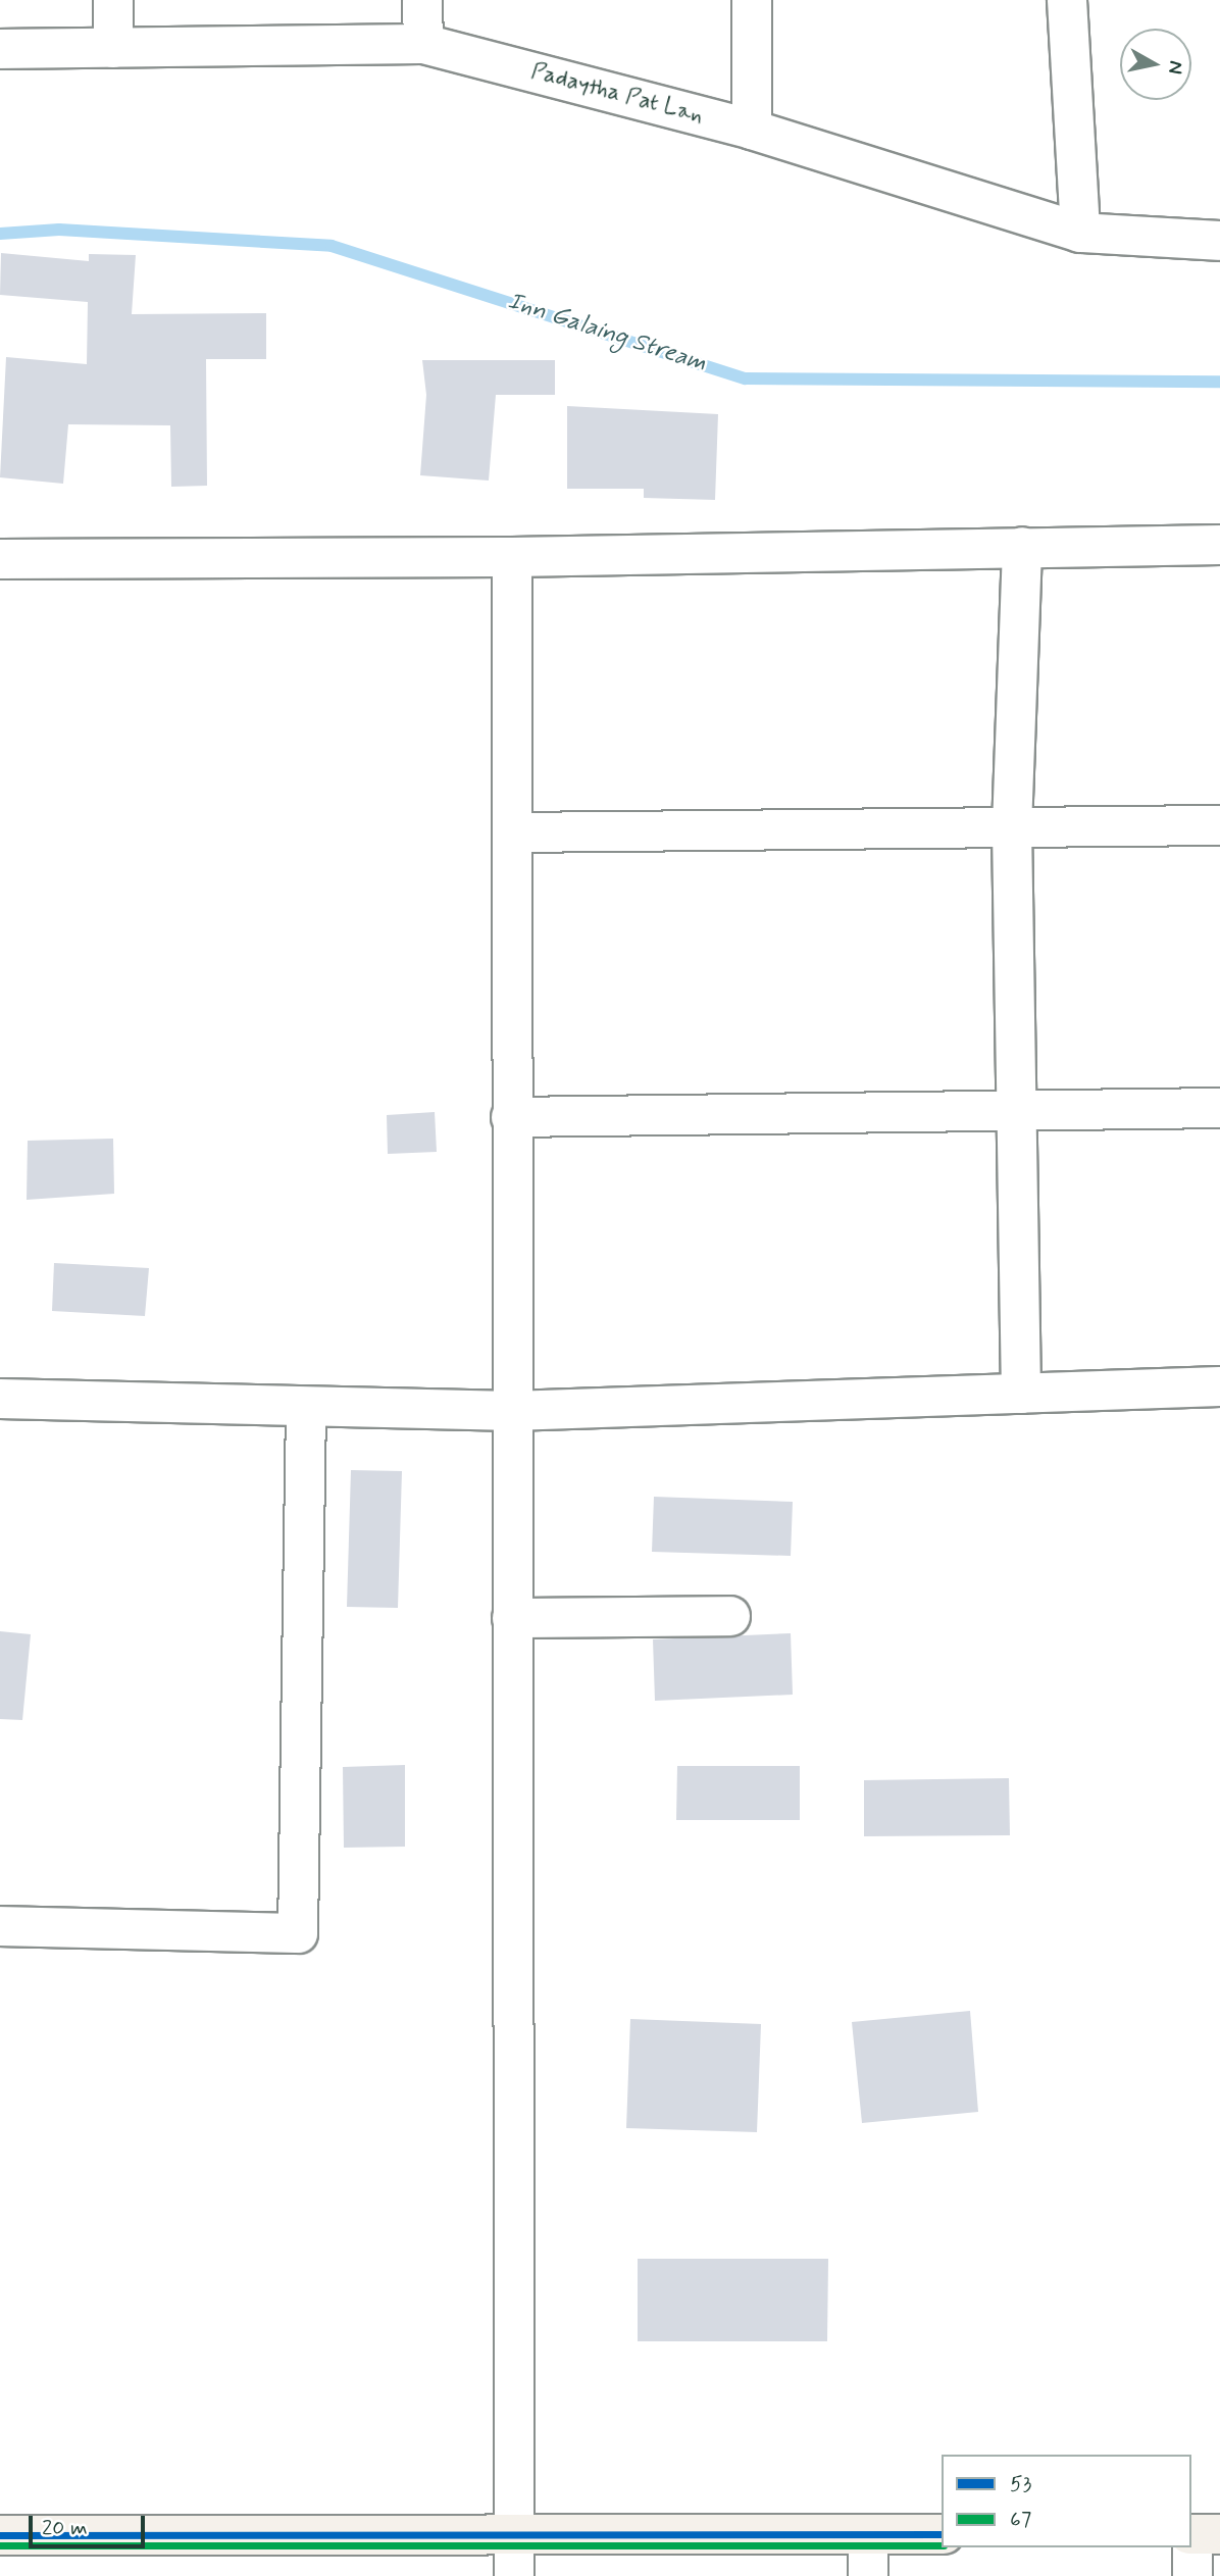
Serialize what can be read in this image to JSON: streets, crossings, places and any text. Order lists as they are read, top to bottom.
{
  "streets": {
    "street": ["Padaytha Pat Lan"]
  },
  "water": ["Inn Galaing Stream"],
  "lines": ["transit line 53", "transit line 67"],
  "legend": ["53", "67"],
  "scale_bar": "20 m",
  "north": "right"
}
